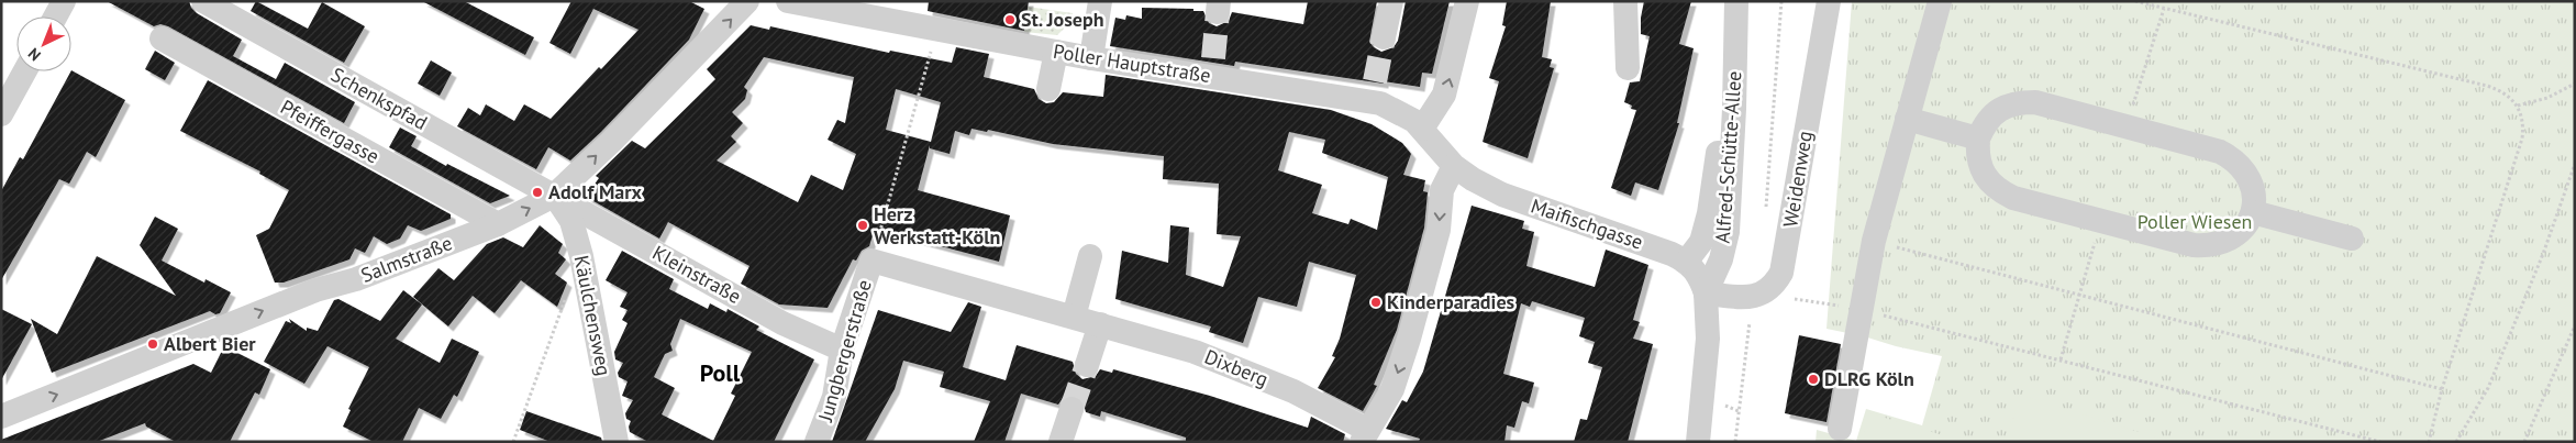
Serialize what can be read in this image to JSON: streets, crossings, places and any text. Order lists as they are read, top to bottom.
{
  "streets": {
    "street": [
      "Poller Hauptstraße",
      "Schenkspfad",
      "Pfeiffergasse",
      "Alfred-Schütte-Allee",
      "Weidenweg",
      "Maifischgasse",
      "Salmstraße",
      "Kleinstraße",
      "Käulchensweg",
      "Jungbergerstraße",
      "Dixberg"
    ]
  },
  "crossings": [
    ["Poller Hauptstraße", "Maifischgasse"],
    ["Schenkspfad", "Salmstraße"],
    ["Schenkspfad", "Kleinstraße"],
    ["Schenkspfad", "Käulchensweg"],
    ["Pfeiffergasse", "Salmstraße"],
    ["Alfred-Schütte-Allee", "Maifischgasse"],
    ["Salmstraße", "Kleinstraße"],
    ["Salmstraße", "Käulchensweg"],
    ["Kleinstraße", "Käulchensweg"],
    ["Kleinstraße", "Jungbergerstraße"],
    ["Jungbergerstraße", "Dixberg"]
  ],
  "one_way": ["Salmstraße"],
  "districts": ["Poll"],
  "parks": ["Poller Wiesen"],
  "places": [
    "St. Joseph",
    "Adolf Marx",
    "Herz Werkstatt-Köln",
    "Kinderparadies",
    "Albert Bier",
    "DLRG Köln"
  ],
  "north": "bottom left"
}
